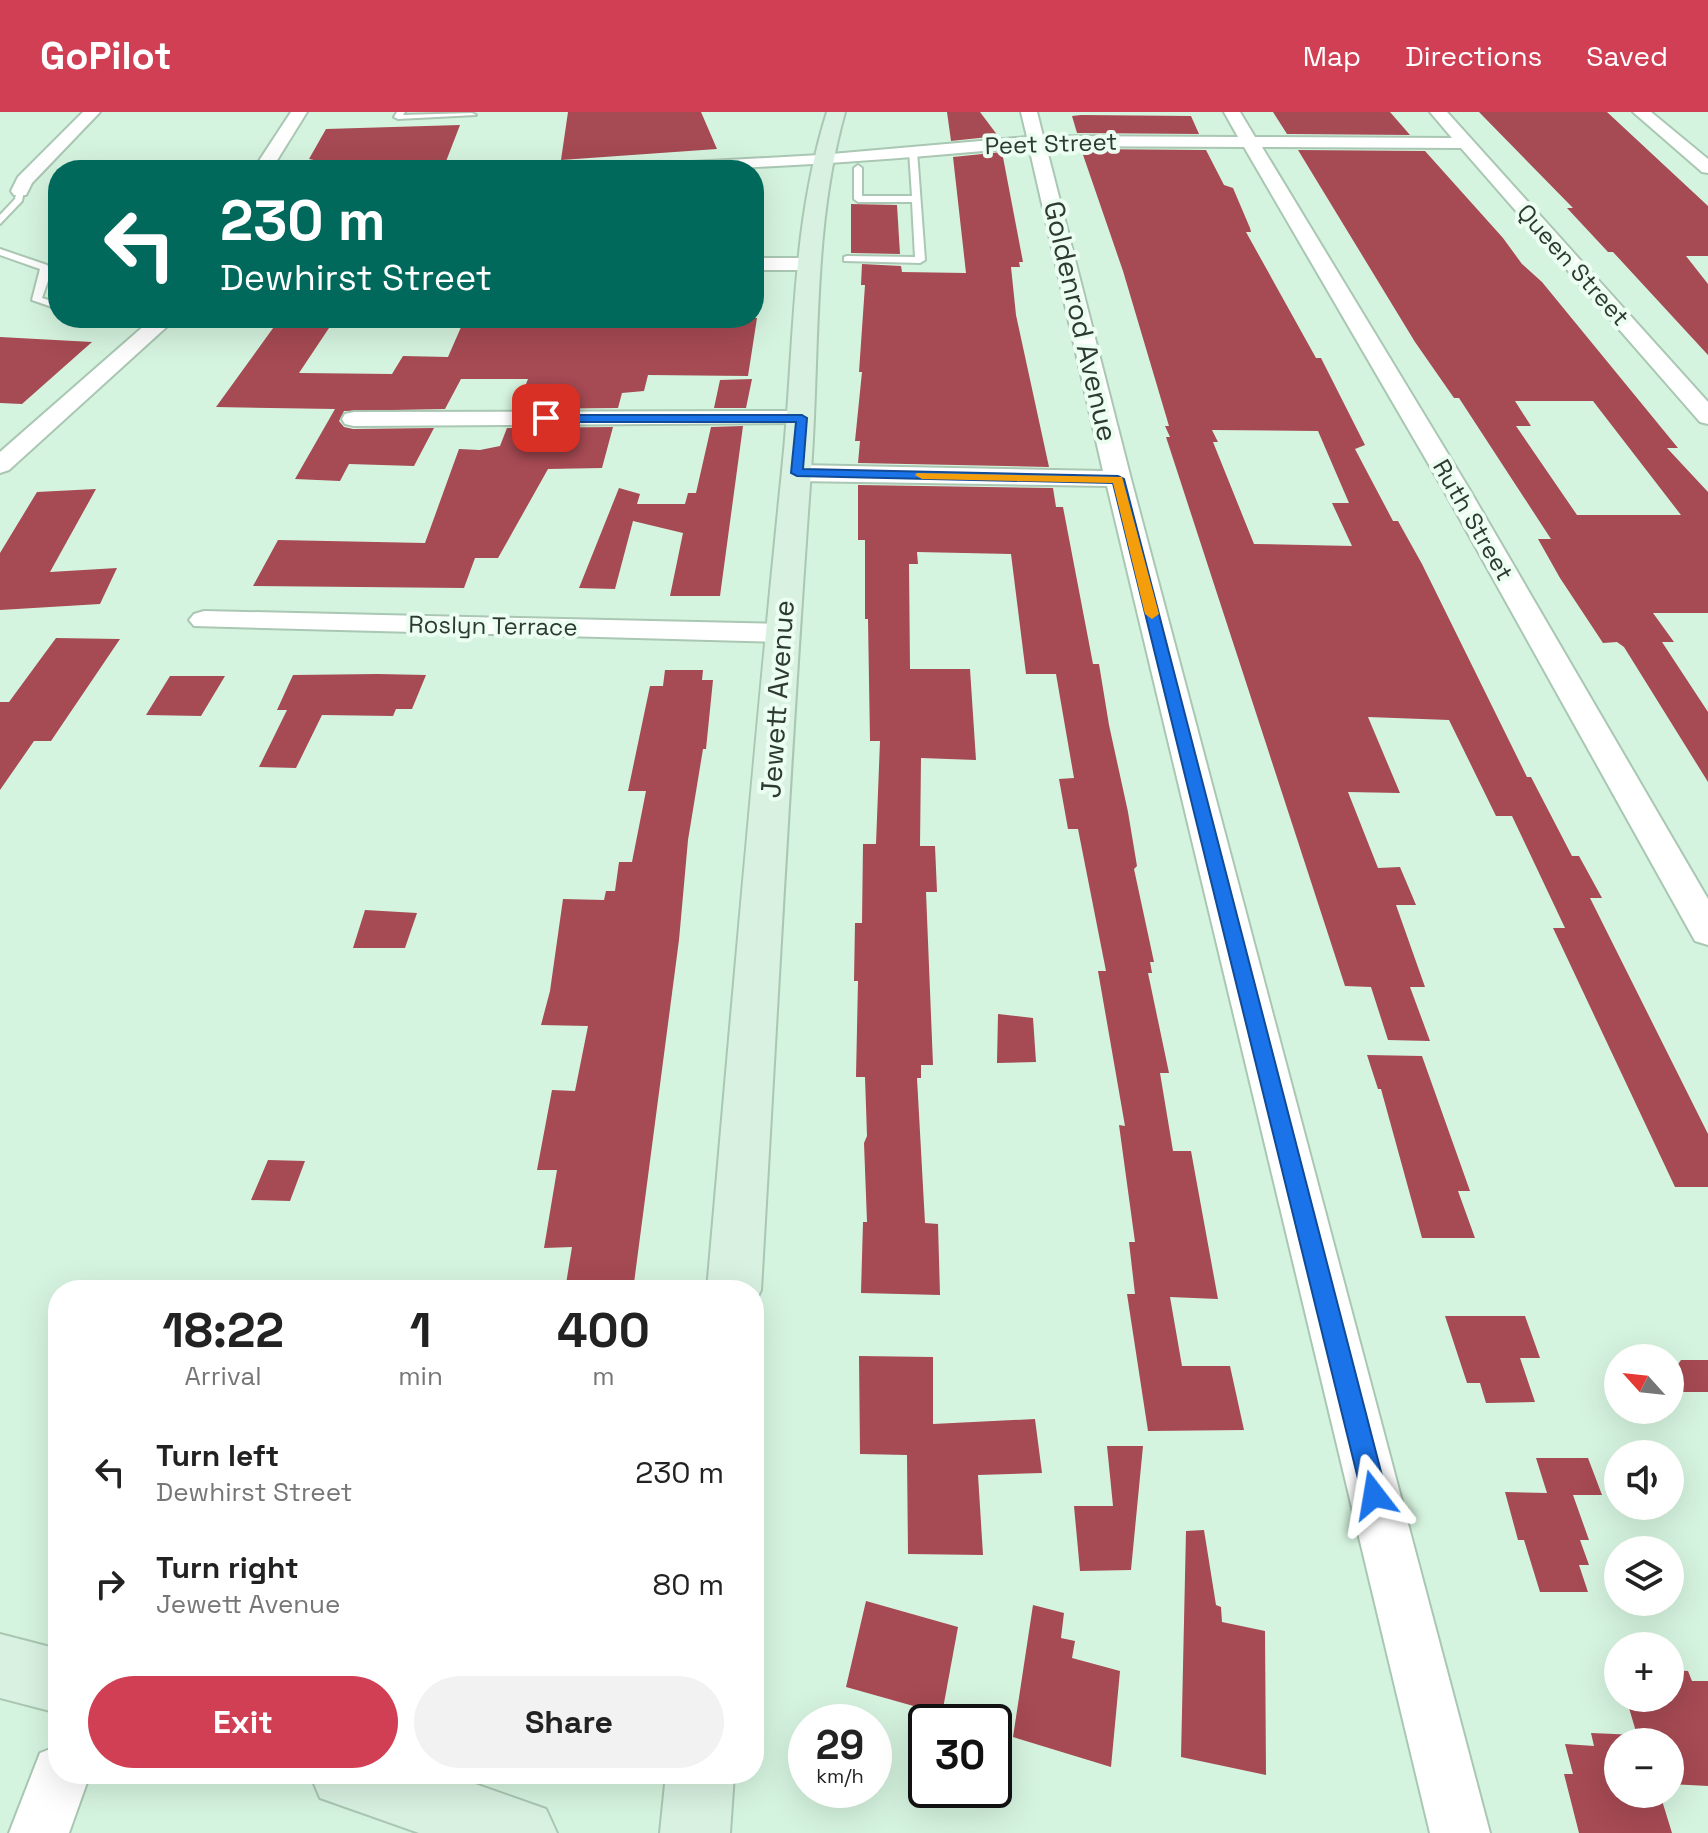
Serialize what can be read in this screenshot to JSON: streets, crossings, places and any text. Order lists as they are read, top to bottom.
{
  "streets": {
    "main road": ["Jewett Avenue"],
    "street": [
      "Peet Street",
      "Queen Street",
      "Goldenrod Avenue",
      "Ruth Street",
      "Roslyn Terrace"
    ]
  },
  "crossings": [
    ["Peet Street", "Queen Street"],
    ["Peet Street", "Goldenrod Avenue"],
    ["Peet Street", "Ruth Street"],
    ["Peet Street", "Jewett Avenue"],
    ["Roslyn Terrace", "Jewett Avenue"]
  ],
  "north": "top left",
  "page": {
    "header": "GoPilot",
    "nav": ["Map", "Directions", "Saved"],
    "turn": ["230 m", "Dewhirst Street"],
    "eta": [
      "18:22",
      "Arrival",
      "1",
      "min",
      "400",
      "m"
    ],
    "map_buttons": ["+", "−"],
    "list": [
      {
        "name": "Turn left",
        "note": "Dewhirst Street",
        "value": "230 m"
      },
      {
        "name": "Turn right",
        "note": "Jewett Avenue",
        "value": "80 m"
      }
    ],
    "buttons": ["Exit", "Share"],
    "speed": "29 km/h",
    "limit": "30"
  }
}
